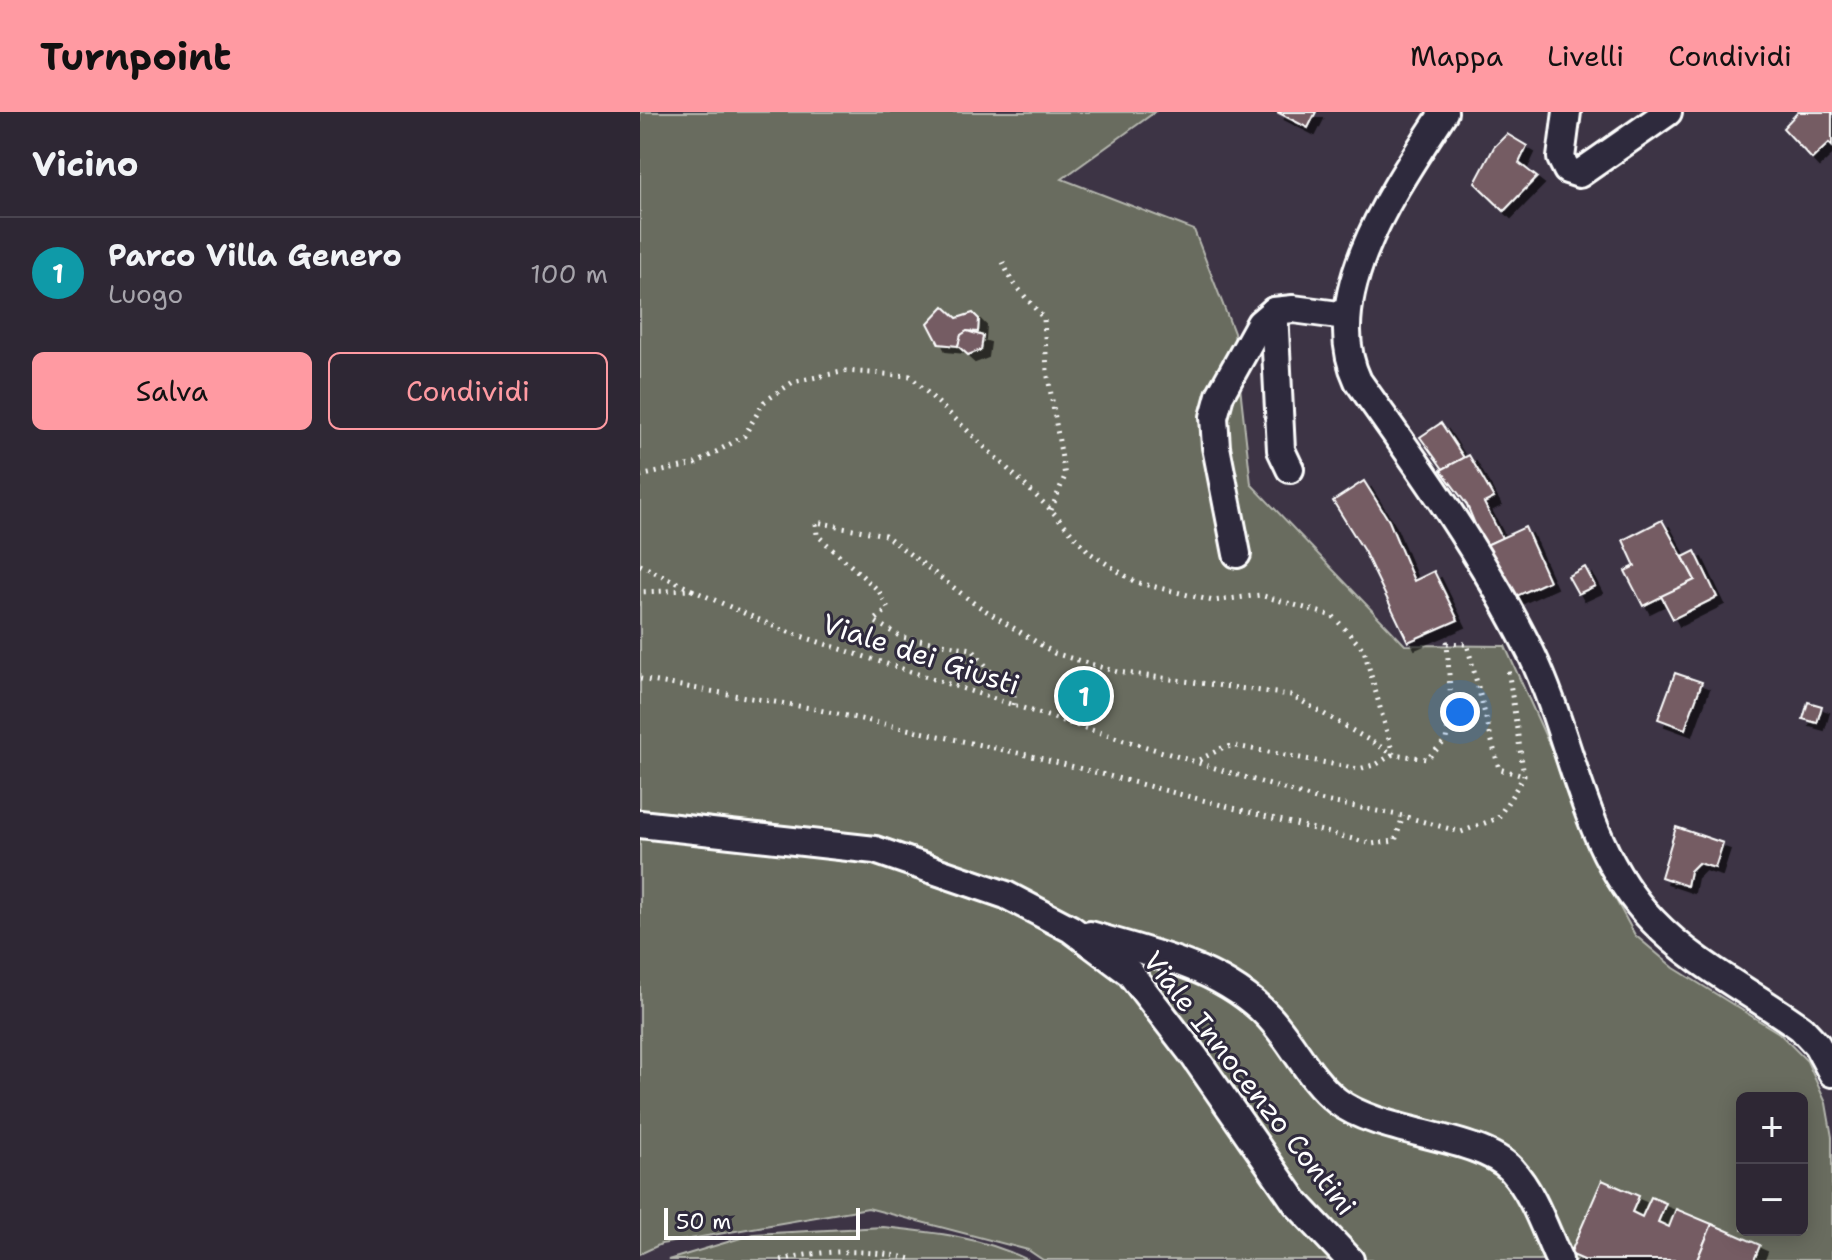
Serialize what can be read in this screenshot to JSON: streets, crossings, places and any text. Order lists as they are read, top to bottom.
{
  "streets": {
    "street": ["Viale Innocenzo Contini"],
    "path": ["Viale dei Giusti"]
  },
  "scale_bar": "50 m",
  "page": {
    "header": "Turnpoint",
    "nav": ["Mappa", "Livelli", "Condividi"],
    "heading": "Vicino",
    "list": [
      {
        "mark": "1",
        "name": "Parco Villa Genero",
        "note": "Luogo",
        "value": "100 m"
      }
    ],
    "buttons": ["Salva", "Condividi"],
    "pins": "1",
    "map_buttons": ["+", "−"],
    "scale": "50 m"
  }
}
